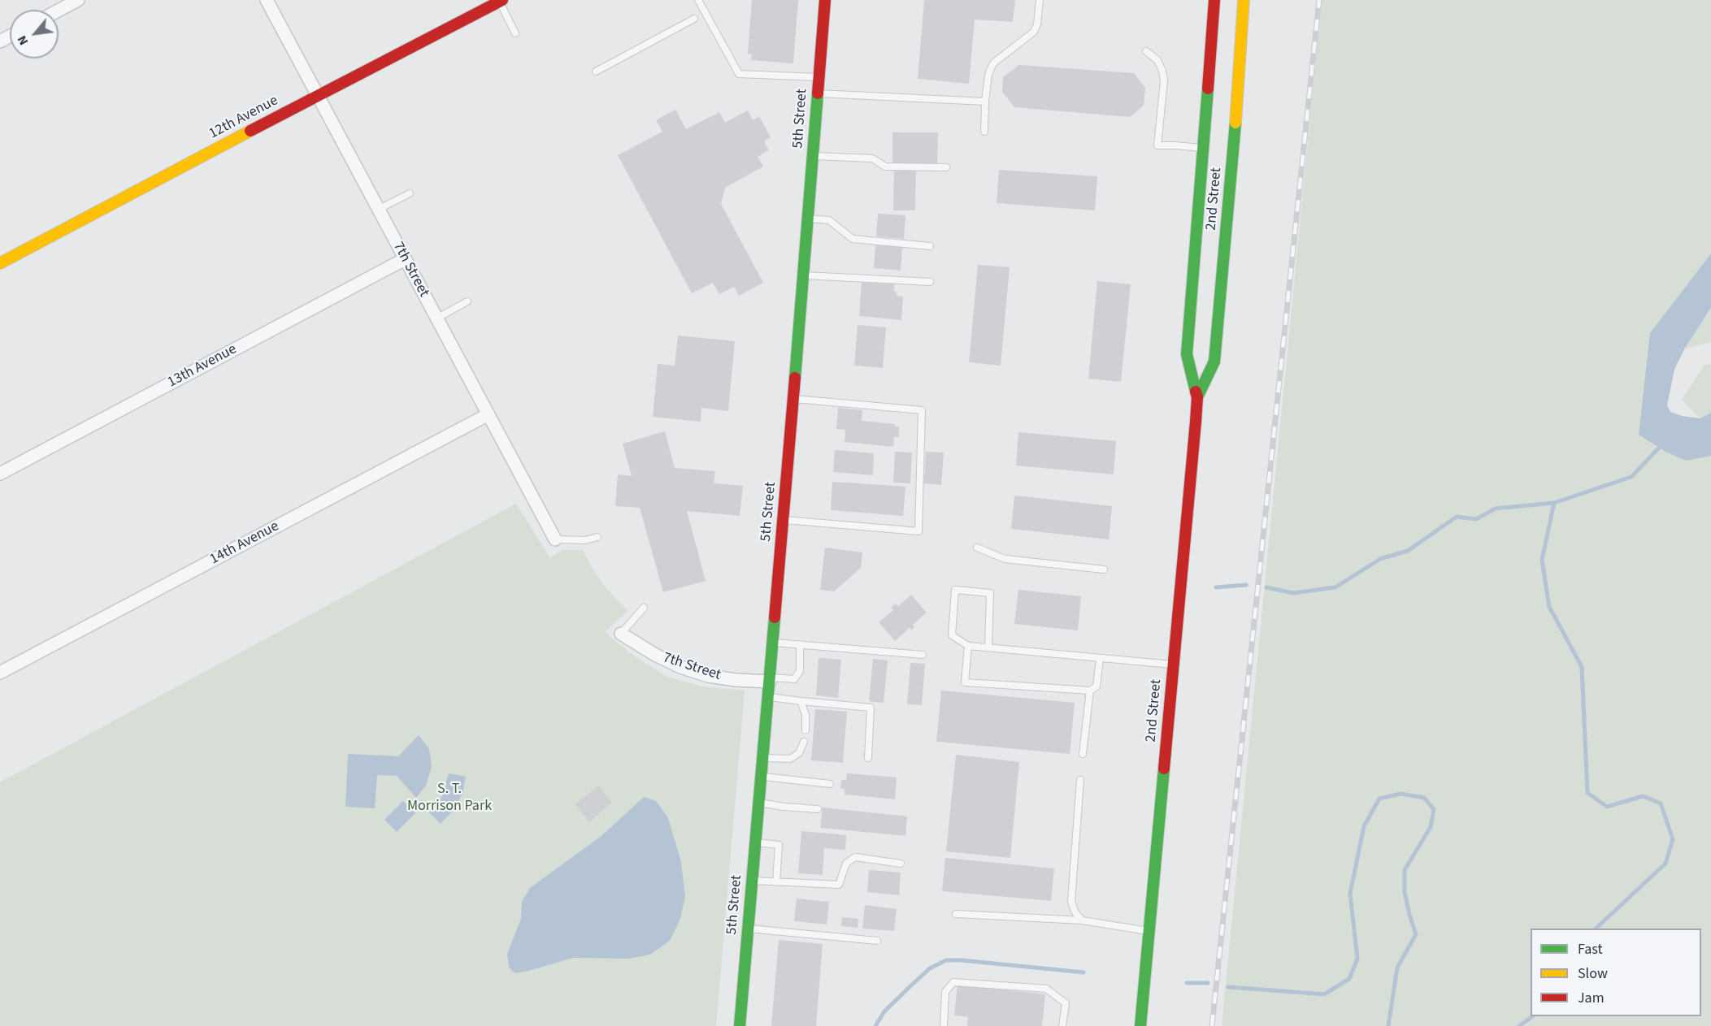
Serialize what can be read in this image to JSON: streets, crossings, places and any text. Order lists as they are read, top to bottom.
{
  "streets": {
    "main road": ["12th Avenue", "5th Street", "2nd Street"],
    "street": ["7th Street", "13th Avenue", "14th Avenue"]
  },
  "crossings": [
    ["12th Avenue", "7th Street"],
    ["5th Street", "7th Street"],
    ["7th Street", "13th Avenue"],
    ["7th Street", "14th Avenue"]
  ],
  "parks": ["S. T. Morrison Park"],
  "legend": ["Fast", "Slow", "Jam"],
  "north": "bottom left"
}
